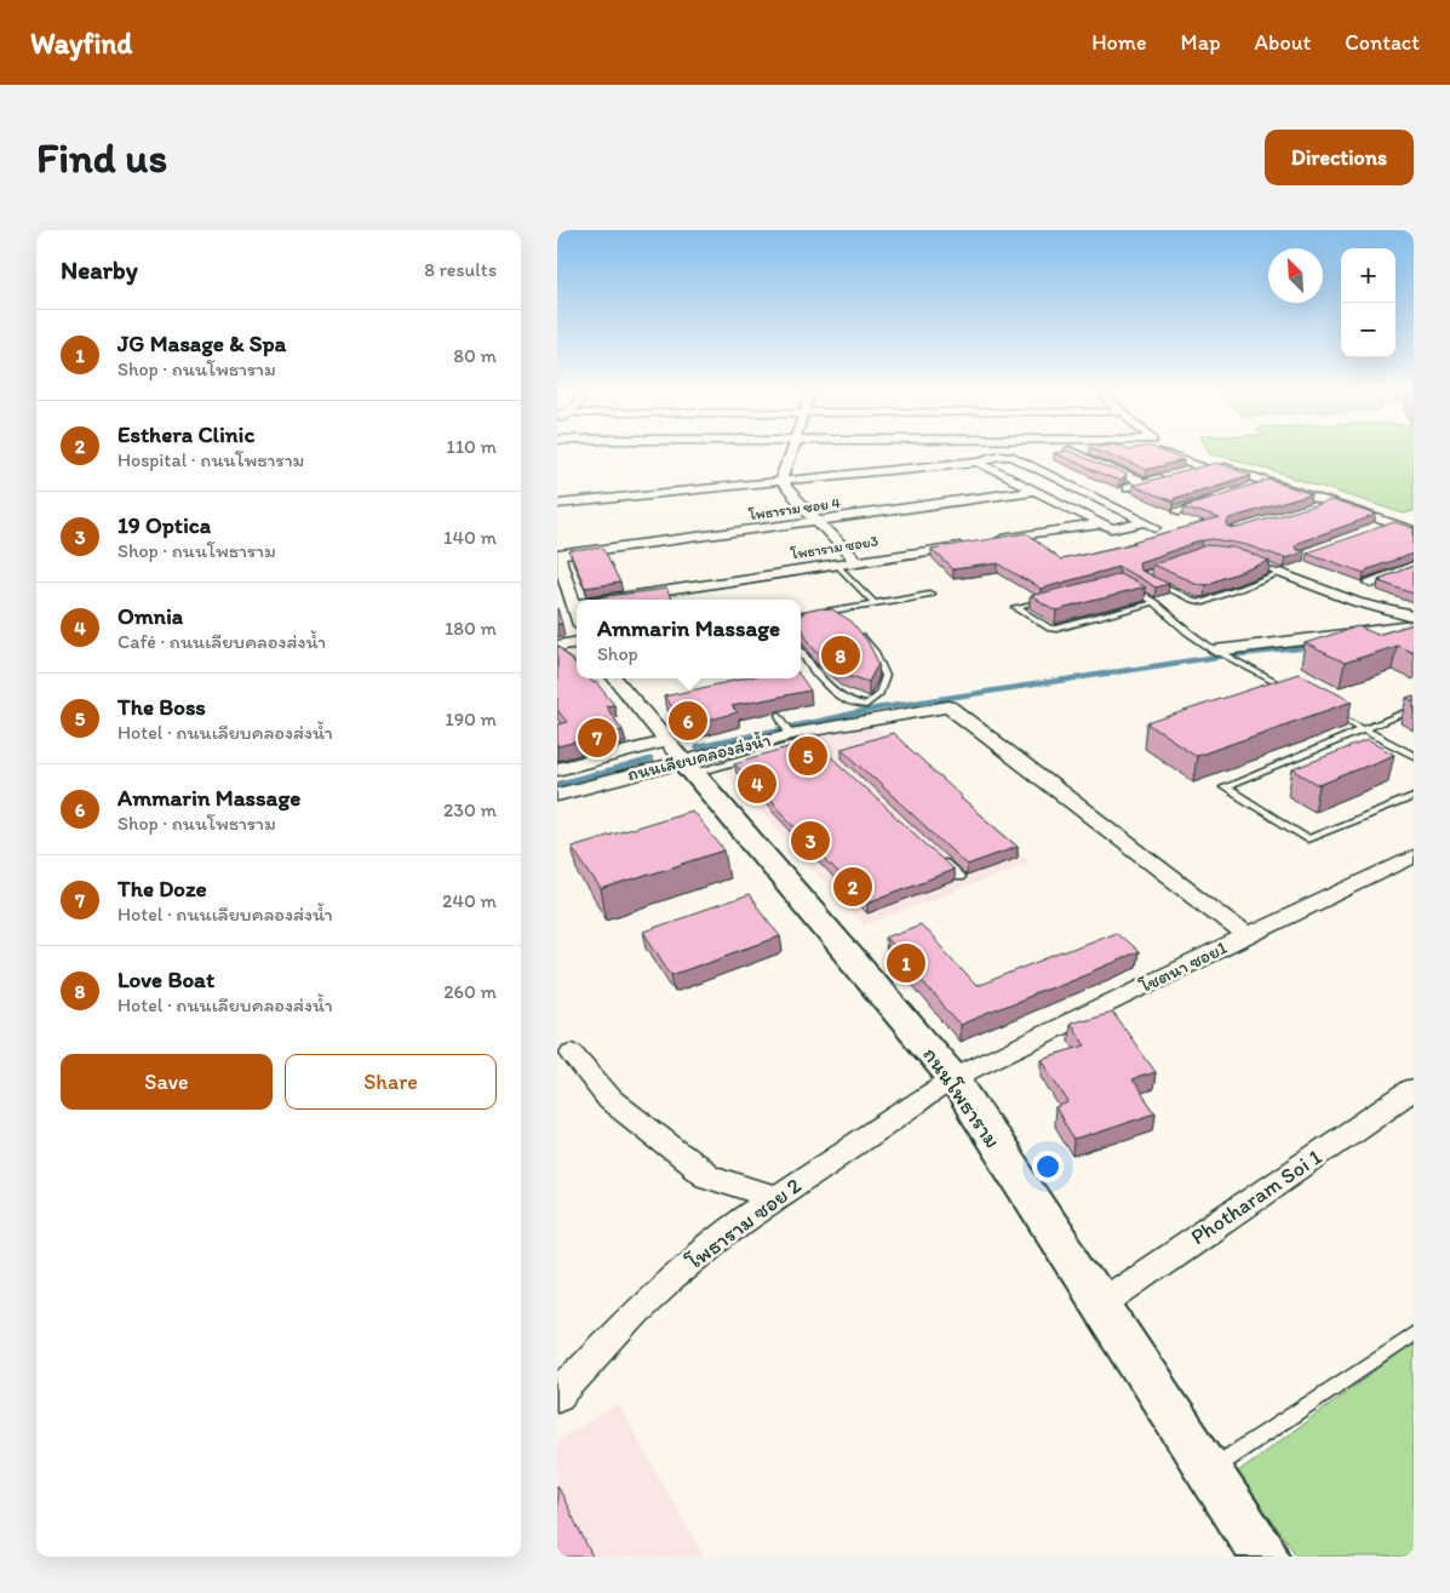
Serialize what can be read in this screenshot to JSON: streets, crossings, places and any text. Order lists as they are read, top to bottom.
{
  "streets": {
    "street": [
      "โพธาราม ซอย 4",
      "โพธาราม ซอย3",
      "ถนนเลียบคลองส่งน้ำ",
      "โชตนา ซอย1",
      "ถนนโพธาราม",
      "Photharam Soi 1",
      "โพธาราม ซอย 2"
    ]
  },
  "crossings": [
    ["ถนนเลียบคลองส่งน้ำ", "โชตนา ซอย1"],
    ["ถนนเลียบคลองส่งน้ำ", "ถนนโพธาราม"],
    ["โชตนา ซอย1", "ถนนโพธาราม"],
    ["โชตนา ซอย1", "โพธาราม ซอย 2"],
    ["ถนนโพธาราม", "Photharam Soi 1"],
    ["ถนนโพธาราม", "โพธาราม ซอย 2"]
  ],
  "north": "top left",
  "page": {
    "header": "Wayfind",
    "nav": [
      "Home",
      "Map",
      "About",
      "Contact"
    ],
    "buttons": [
      "Directions",
      ["Save", "Share"]
    ],
    "title": "Find us",
    "heading": ["Nearby", "8 results"],
    "map_buttons": ["+", "−"],
    "list": [
      {
        "mark": "1",
        "name": "JG Masage & Spa",
        "note": "Shop · ถนนโพธาราม",
        "value": "80 m"
      },
      {
        "mark": "2",
        "name": "Esthera Clinic",
        "note": "Hospital · ถนนโพธาราม",
        "value": "110 m"
      },
      {
        "mark": "3",
        "name": "19 Optica",
        "note": "Shop · ถนนโพธาราม",
        "value": "140 m"
      },
      {
        "mark": "4",
        "name": "Omnia",
        "note": "Café · ถนนเลียบคลองส่งน้ำ",
        "value": "180 m"
      },
      {
        "mark": "5",
        "name": "The Boss",
        "note": "Hotel · ถนนเลียบคลองส่งน้ำ",
        "value": "190 m"
      },
      {
        "mark": "6",
        "name": "Ammarin Massage",
        "note": "Shop · ถนนโพธาราม",
        "value": "230 m"
      },
      {
        "mark": "7",
        "name": "The Doze",
        "note": "Hotel · ถนนเลียบคลองส่งน้ำ",
        "value": "240 m"
      },
      {
        "mark": "8",
        "name": "Love Boat",
        "note": "Hotel · ถนนเลียบคลองส่งน้ำ",
        "value": "260 m"
      }
    ],
    "popup": ["Ammarin Massage", "Shop"],
    "pins": [
      "8",
      "6",
      "7",
      "5",
      "4",
      "3",
      "2",
      "1"
    ]
  }
}
